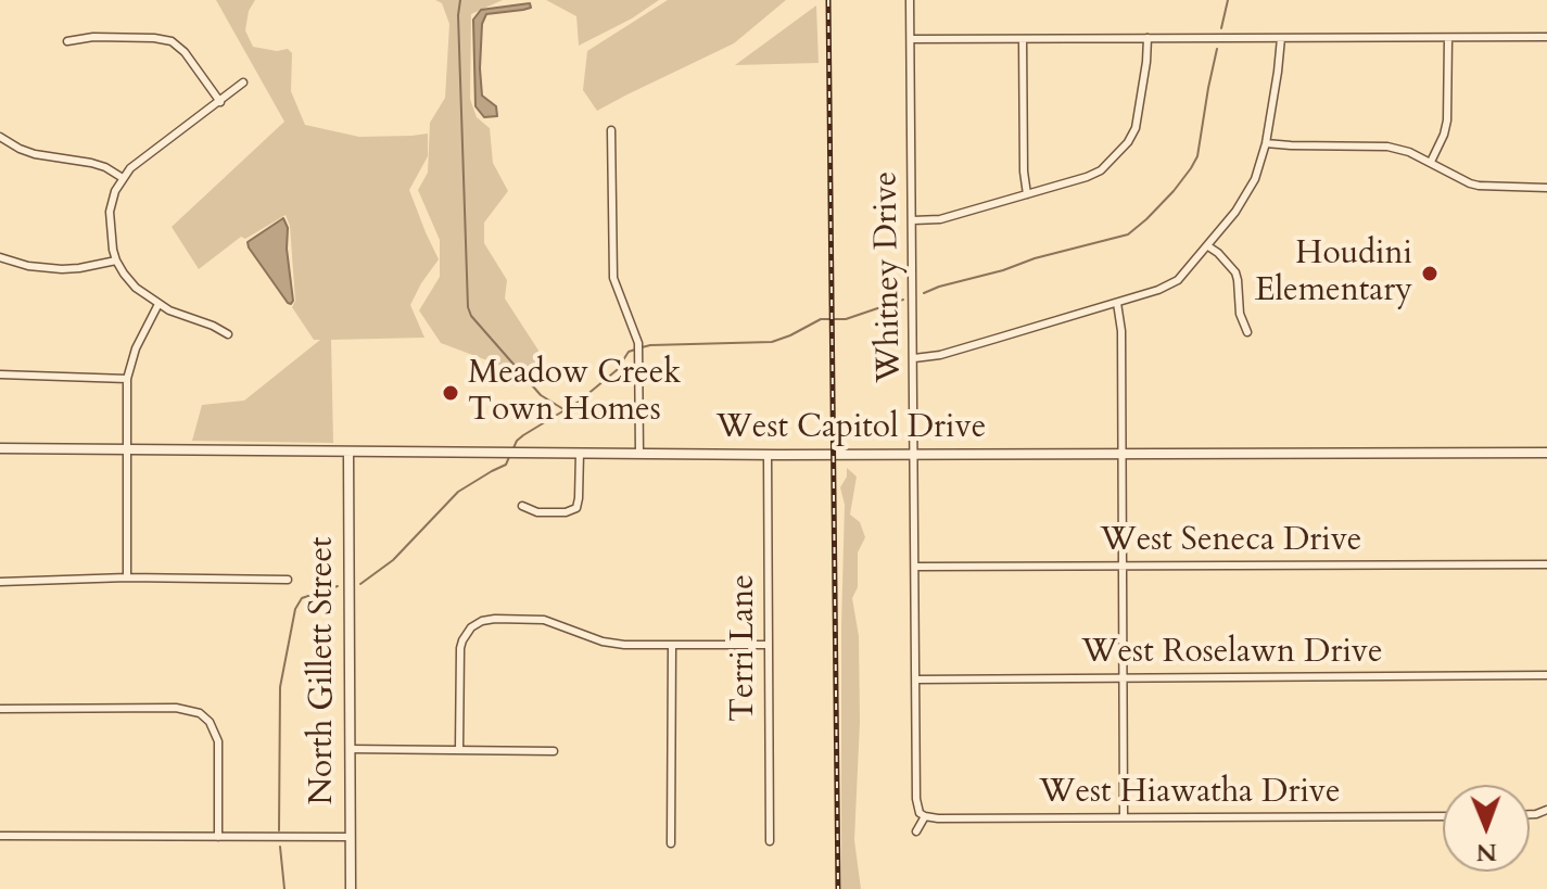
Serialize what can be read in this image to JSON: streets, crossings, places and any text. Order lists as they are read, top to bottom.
{
  "streets": {
    "street": [
      "Whitney Drive",
      "West Capitol Drive",
      "West Seneca Drive",
      "Terri Lane",
      "West Roselawn Drive",
      "North Gillett Street",
      "West Hiawatha Drive"
    ]
  },
  "crossings": [
    ["Whitney Drive", "West Capitol Drive"],
    ["Whitney Drive", "West Seneca Drive"],
    ["Whitney Drive", "West Roselawn Drive"],
    ["Whitney Drive", "West Hiawatha Drive"],
    ["West Capitol Drive", "Terri Lane"],
    ["West Capitol Drive", "North Gillett Street"]
  ],
  "places": ["Houdini Elementary", "Meadow Creek Town Homes"],
  "north": "bottom"
}
